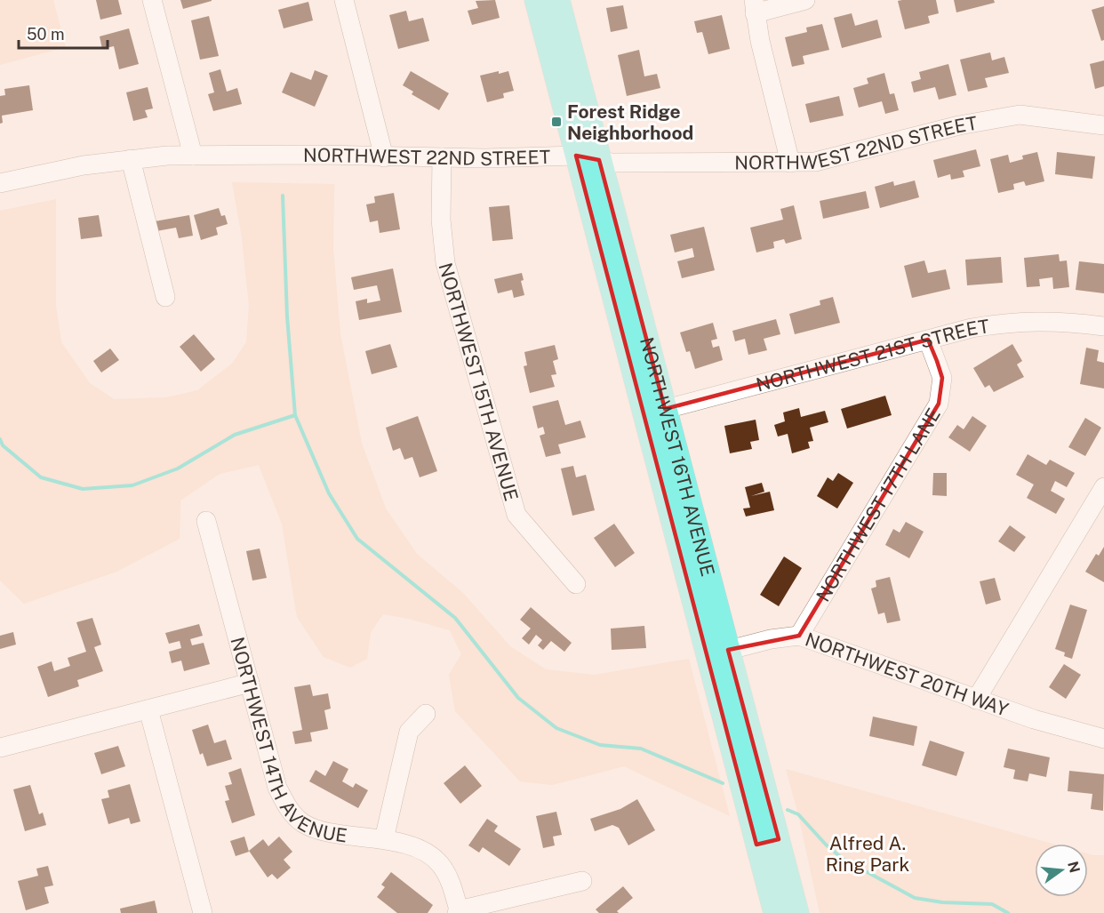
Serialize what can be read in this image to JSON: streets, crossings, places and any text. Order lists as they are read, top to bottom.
{
  "streets": {
    "main road": ["NORTHWEST 16TH AVENUE"],
    "street": [
      "NORTHWEST 22ND STREET",
      "NORTHWEST 21ST STREET",
      "NORTHWEST 15TH AVENUE",
      "NORTHWEST 17TH LANE",
      "NORTHWEST 20TH WAY",
      "NORTHWEST 14TH AVENUE"
    ]
  },
  "crossings": [
    ["NORTHWEST 22ND STREET", "NORTHWEST 15TH AVENUE"],
    ["NORTHWEST 22ND STREET", "NORTHWEST 16TH AVENUE"],
    ["NORTHWEST 21ST STREET", "NORTHWEST 16TH AVENUE"],
    ["NORTHWEST 21ST STREET", "NORTHWEST 17TH LANE"],
    ["NORTHWEST 16TH AVENUE", "NORTHWEST 20TH WAY"],
    ["NORTHWEST 17TH LANE", "NORTHWEST 20TH WAY"]
  ],
  "parks": ["Alfred A. Ring Park"],
  "places": {
    "transit": ["Forest Ridge Neighborhood"]
  },
  "scale_bar": "50 m",
  "north": "right"
}
